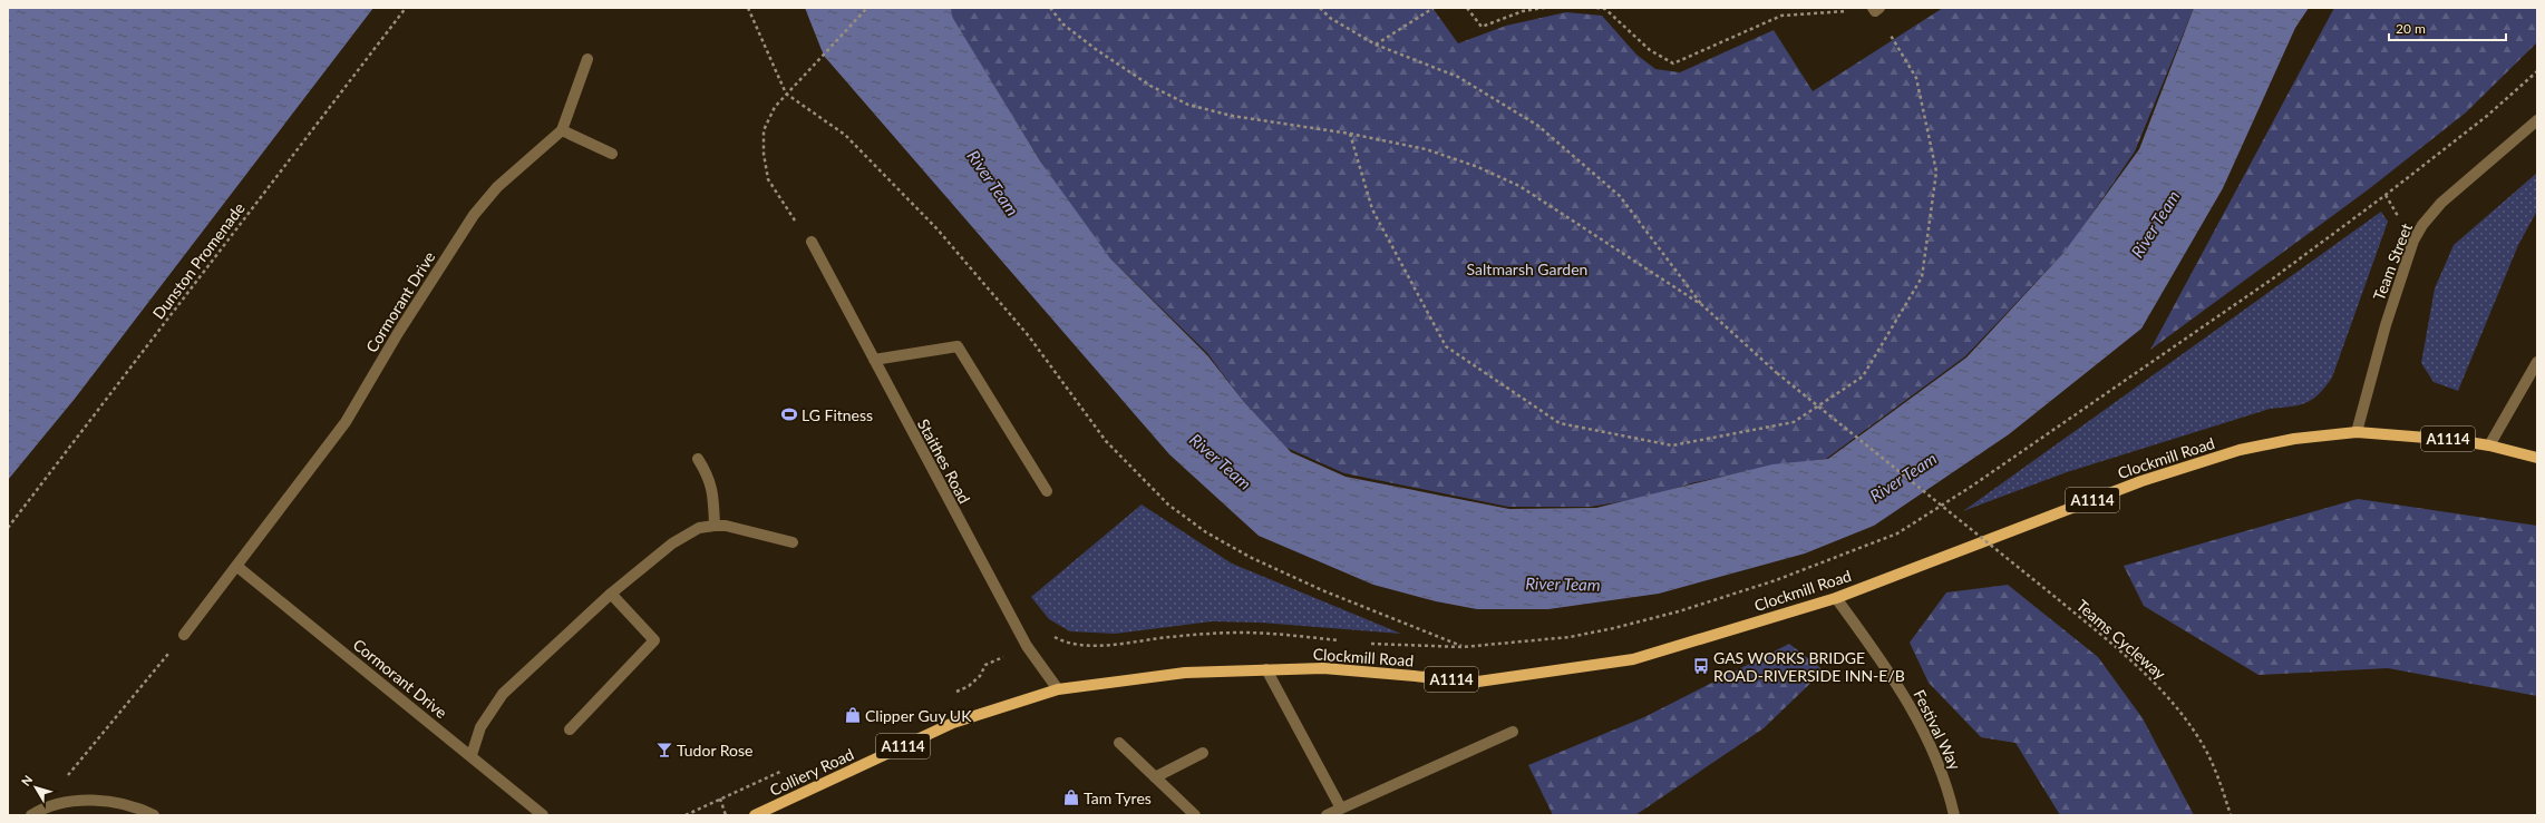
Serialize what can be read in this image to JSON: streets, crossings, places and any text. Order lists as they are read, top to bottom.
{
  "streets": {
    "main road": ["A1114", "Clockmill Road", "Colliery Road"],
    "street": [
      "Team Street",
      "Cormorant Drive",
      "Staithes Road",
      "Festival Way"
    ],
    "path": ["Dunston Promenade", "Teams Cycleway"]
  },
  "crossings": [
    ["Team Street", "Clockmill Road"],
    ["Clockmill Road", "Staithes Road"],
    ["Clockmill Road", "Festival Way"],
    ["Clockmill Road", "Colliery Road"],
    ["Staithes Road", "Colliery Road"]
  ],
  "water": ["River Team"],
  "parks": ["Saltmarsh Garden"],
  "places": {
    "sports": ["LG Fitness"],
    "bus stop": ["GAS WORKS BRIDGE ROAD-RIVERSIDE INN-E/B"],
    "shop": ["Clipper Guy UK", "Tam Tyres"],
    "bar": ["Tudor Rose"]
  },
  "scale_bar": "20 m",
  "north": "top left"
}
